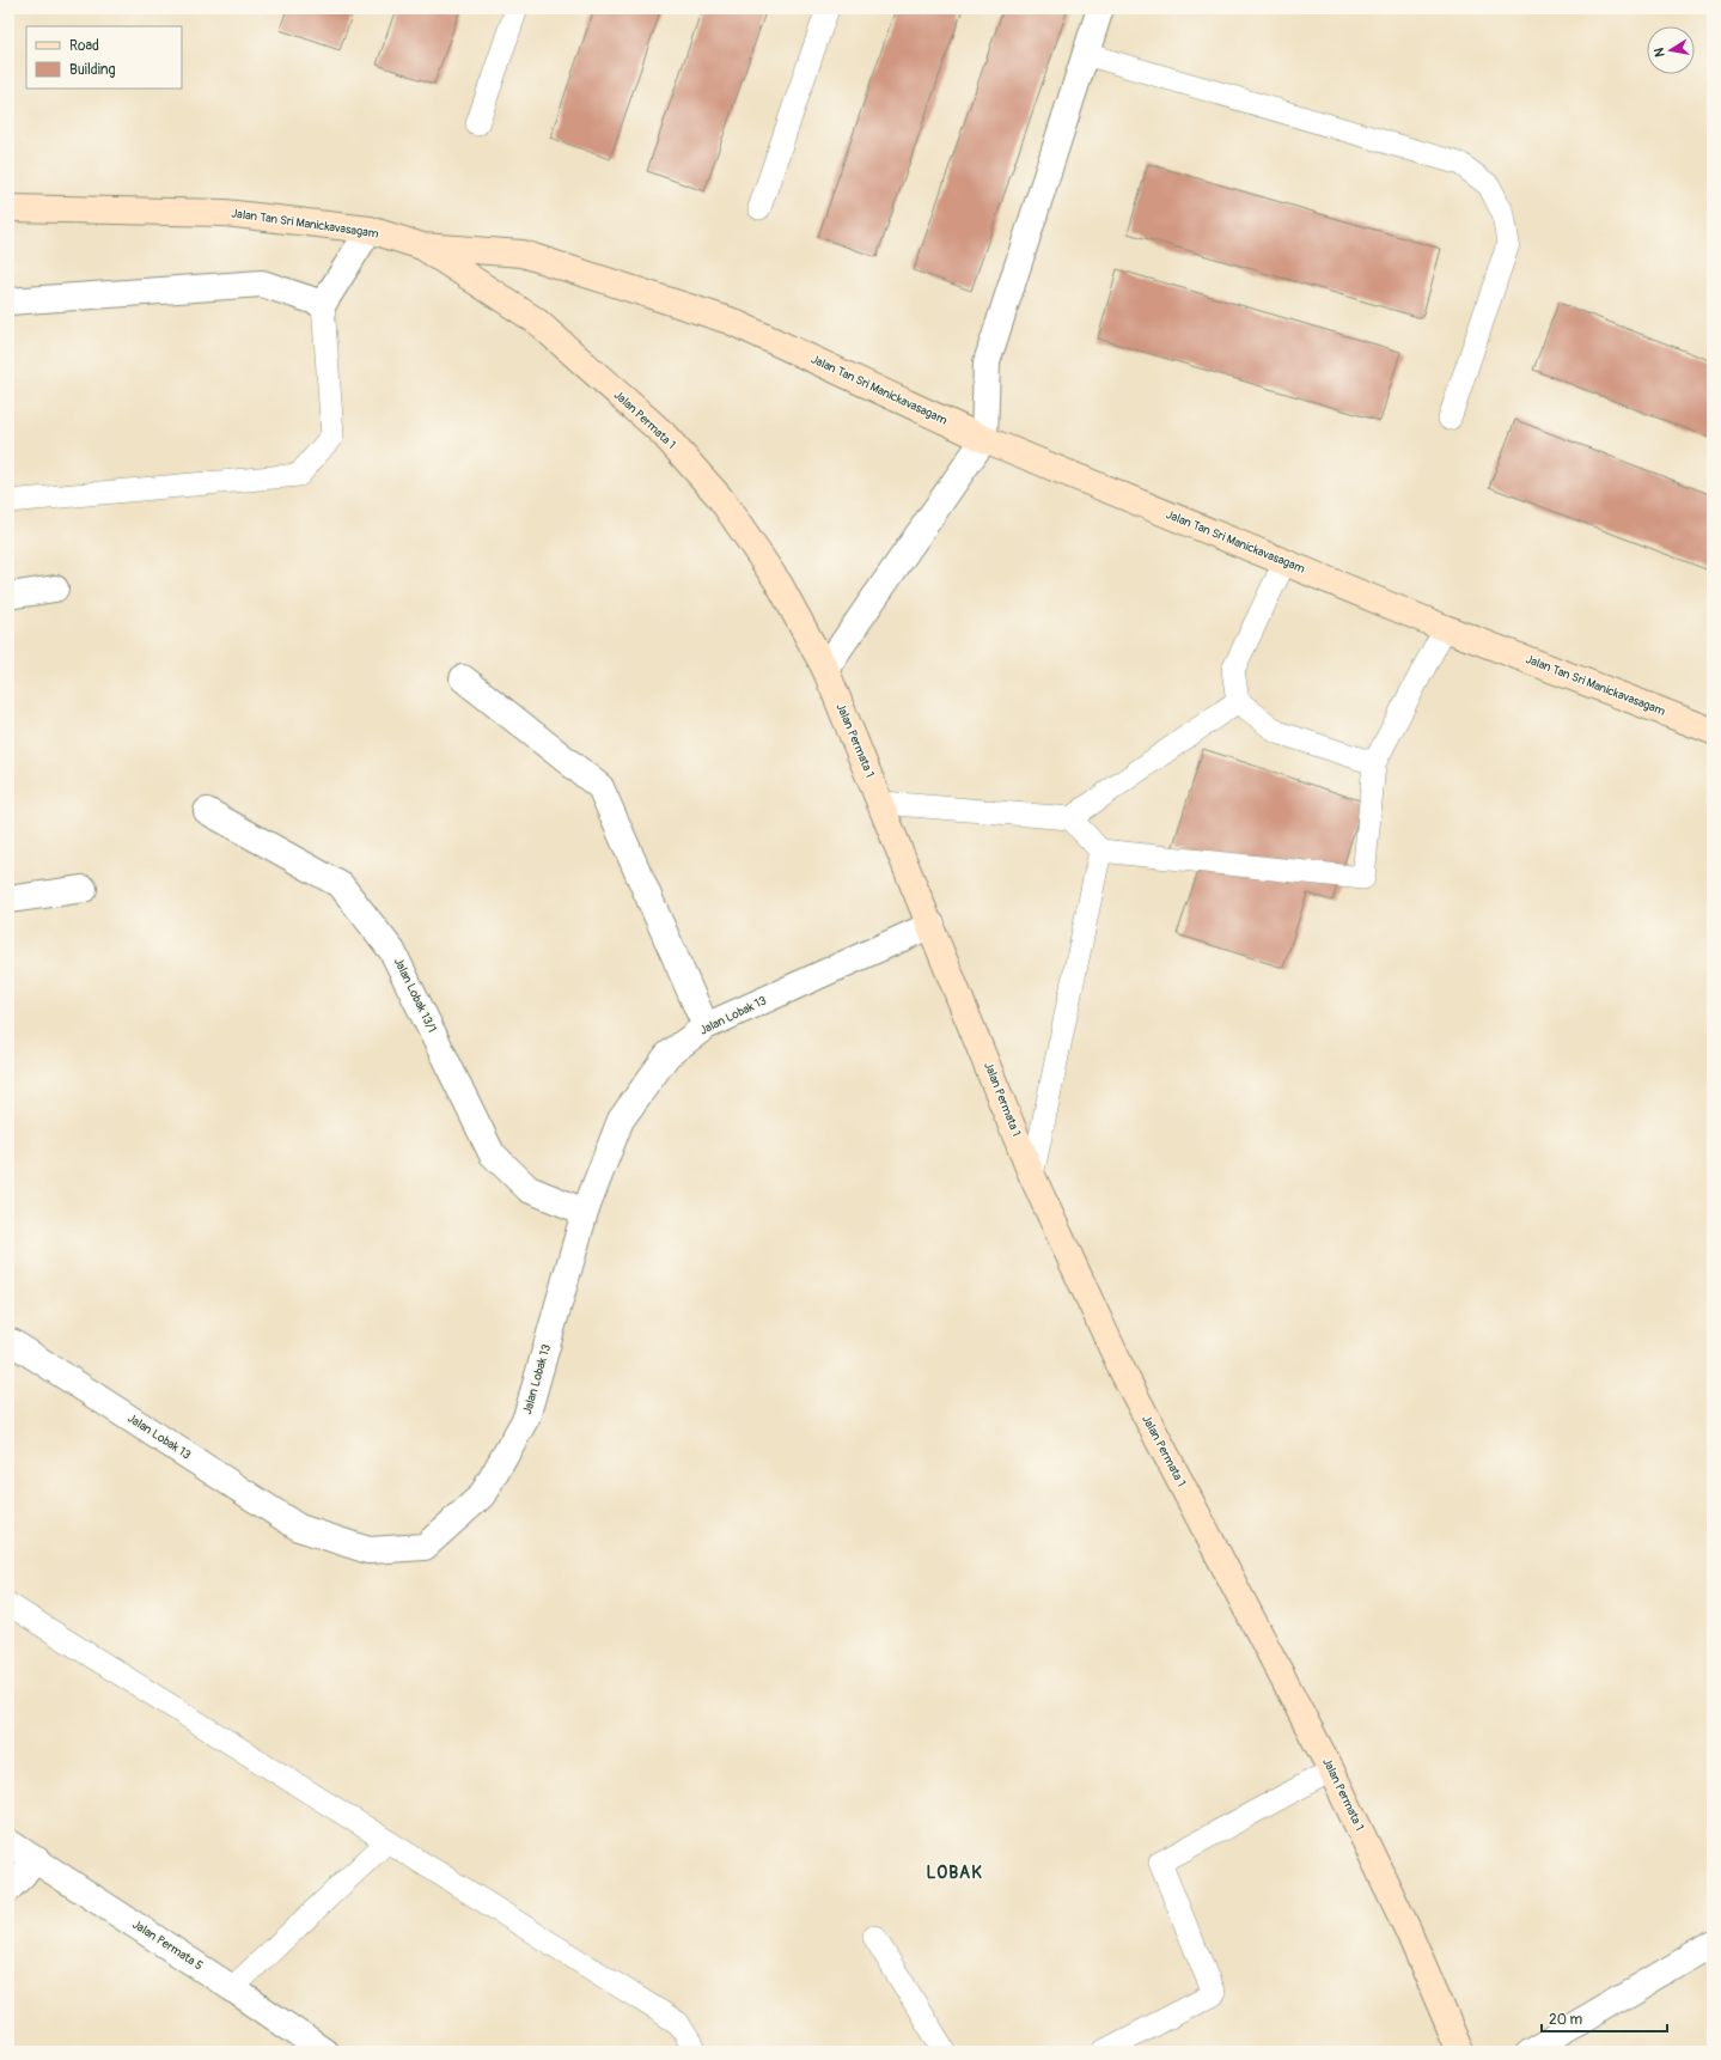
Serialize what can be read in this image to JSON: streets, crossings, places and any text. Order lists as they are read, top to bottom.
{
  "streets": {
    "main road": ["Jalan Tan Sri Manickavasagam", "Jalan Permata 1"],
    "street": ["Jalan Lobak 13/1", "Jalan Lobak 13", "Jalan Permata 5"]
  },
  "crossings": [
    ["Jalan Tan Sri Manickavasagam", "Jalan Permata 1"],
    ["Jalan Permata 1", "Jalan Lobak 13"],
    ["Jalan Lobak 13/1", "Jalan Lobak 13"]
  ],
  "districts": ["LOBAK"],
  "legend": ["Road", "Building"],
  "scale_bar": "20 m",
  "north": "left"
}
